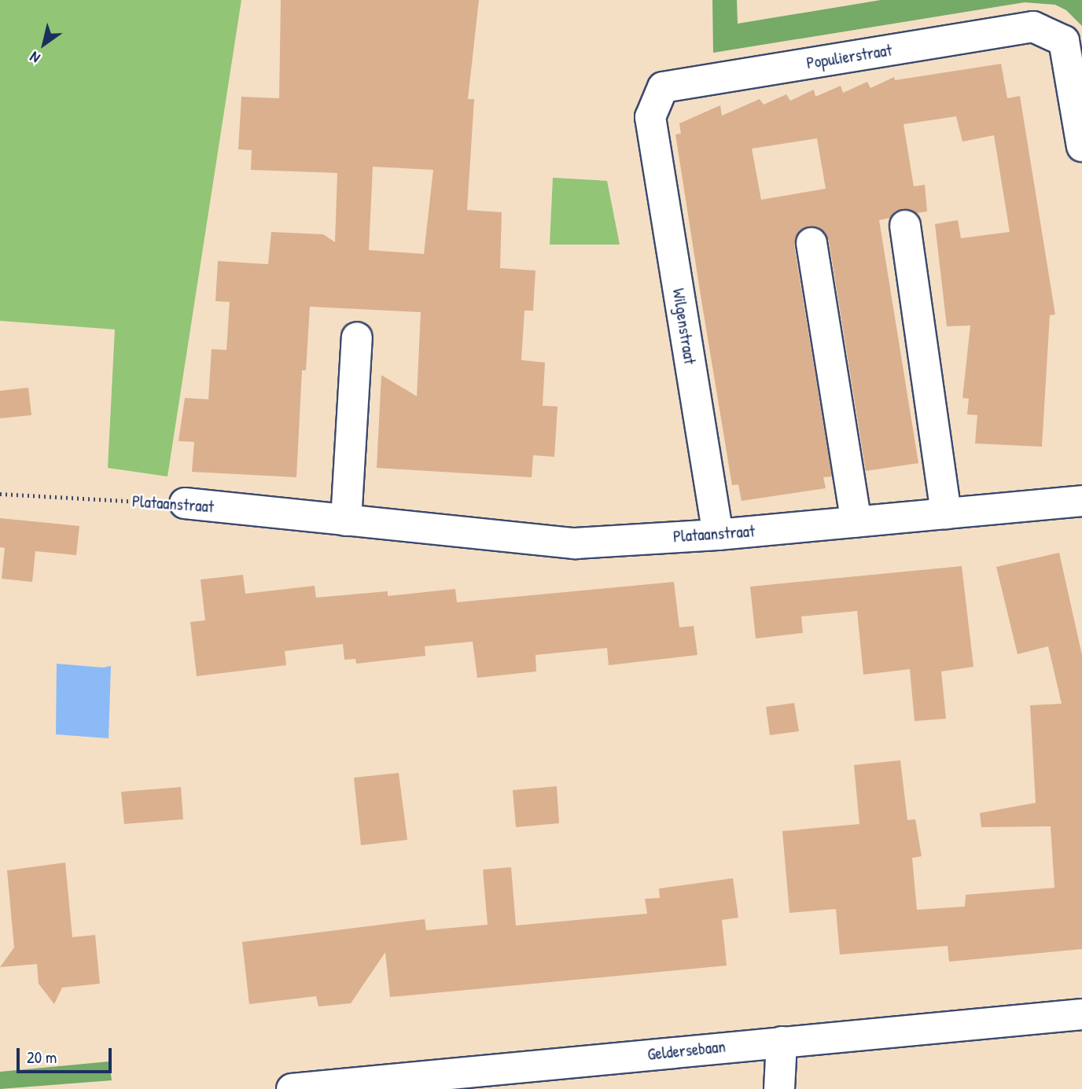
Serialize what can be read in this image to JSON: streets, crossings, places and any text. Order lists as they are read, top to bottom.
{
  "streets": {
    "street": [
      "Populierstraat",
      "Wilgenstraat",
      "Plataanstraat",
      "Geldersebaan"
    ]
  },
  "crossings": [
    ["Populierstraat", "Wilgenstraat"],
    ["Wilgenstraat", "Plataanstraat"]
  ],
  "scale_bar": "20 m",
  "north": "bottom left"
}
